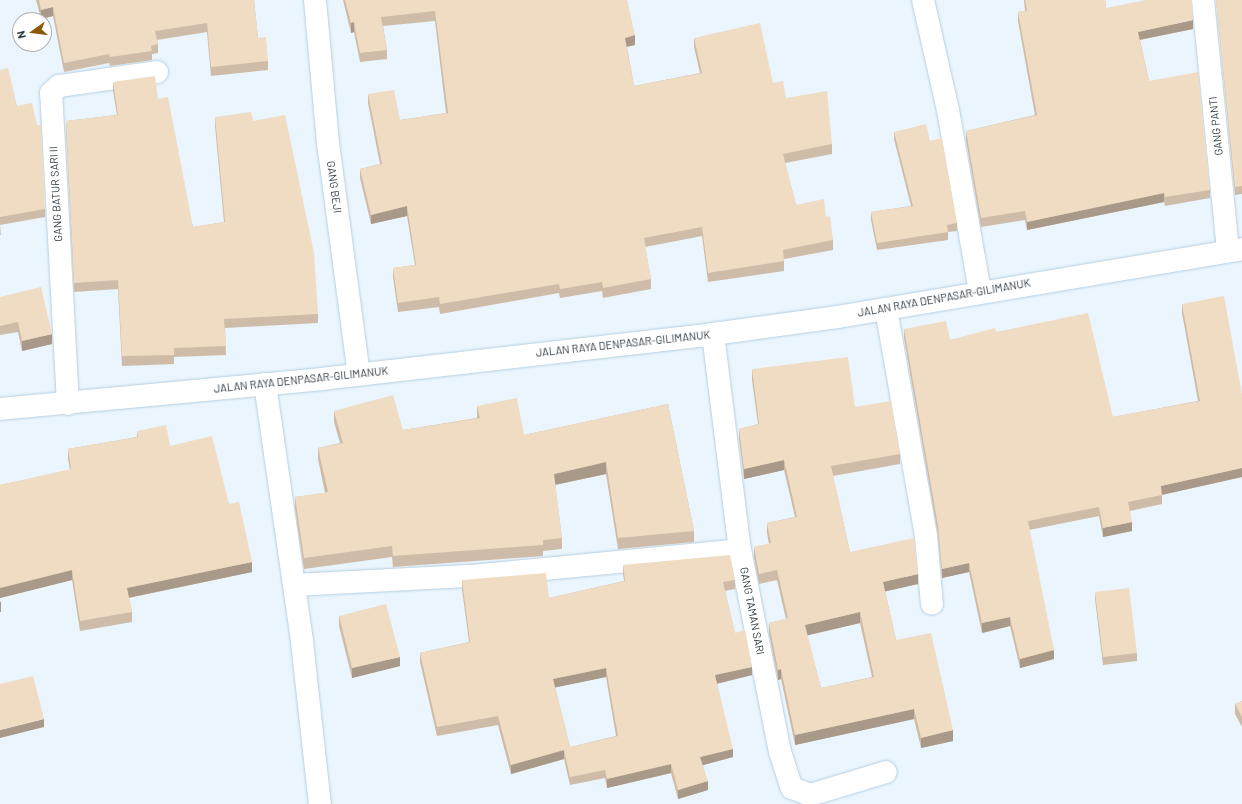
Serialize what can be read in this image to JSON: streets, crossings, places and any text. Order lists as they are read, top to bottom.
{
  "streets": {
    "main road": [
      "GANG PANTI",
      "GANG BEJI",
      "GANG BATUR SARI II",
      "JALAN RAYA DENPASAR-GILIMANUK",
      "GANG TAMAN SARI"
    ]
  },
  "crossings": [
    ["GANG PANTI", "JALAN RAYA DENPASAR-GILIMANUK"],
    ["GANG BEJI", "JALAN RAYA DENPASAR-GILIMANUK"],
    ["GANG BATUR SARI II", "JALAN RAYA DENPASAR-GILIMANUK"],
    ["JALAN RAYA DENPASAR-GILIMANUK", "GANG TAMAN SARI"]
  ],
  "north": "left"
}
